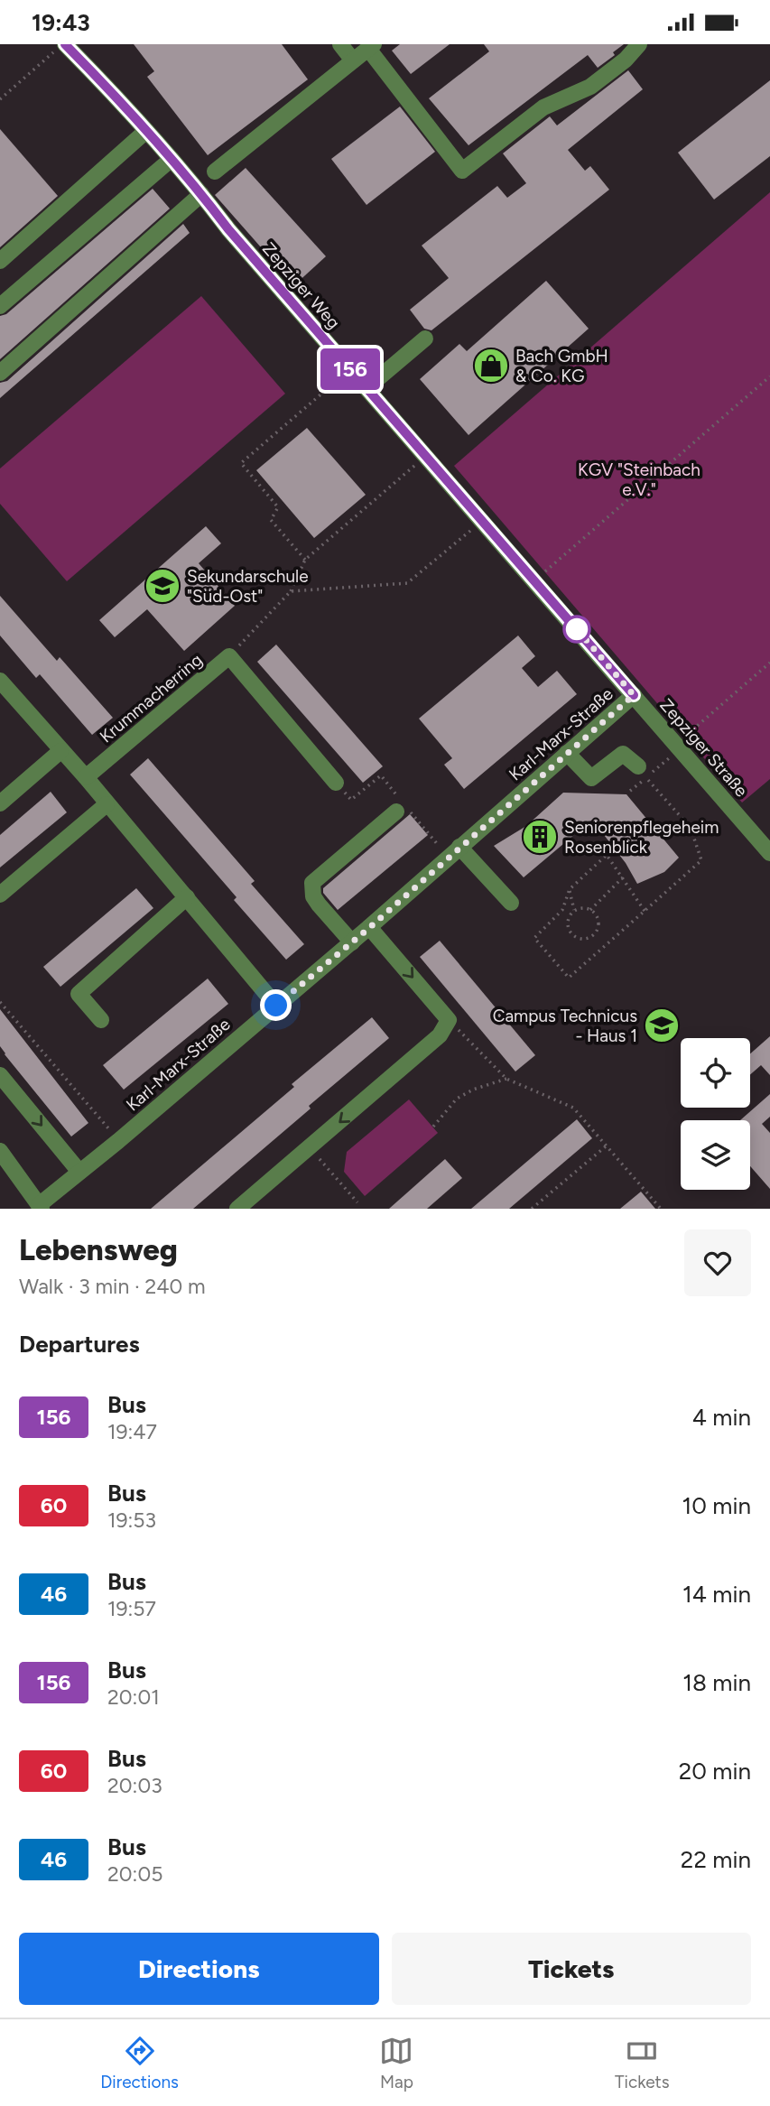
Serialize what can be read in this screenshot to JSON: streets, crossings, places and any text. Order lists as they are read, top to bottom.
{
  "streets": {
    "street": [
      "Zepziger Weg",
      "Krummacherring",
      "Karl-Marx-Straße",
      "Zepziger Straße"
    ]
  },
  "crossings": [
    ["Zepziger Weg", "Karl-Marx-Straße"],
    ["Zepziger Weg", "Zepziger Straße"],
    ["Karl-Marx-Straße", "Zepziger Straße"]
  ],
  "parks": ["KGV \"Steinbach e.V.\""],
  "places": {
    "shop": ["Bach GmbH & Co. KG"],
    "school or university": ["Sekundarschule \"Süd-Ost\"", "Campus Technicus - Haus 1"],
    "building": ["Seniorenpflegeheim Rosenblick"]
  },
  "lines": ["bus line 156"],
  "page": {
    "status": "19:43",
    "on_map": "156",
    "heading": [
      ["Lebensweg", "Walk · 3 min · 240 m"],
      "Departures"
    ],
    "list": [
      {
        "mark": "156",
        "name": "Bus",
        "note": "19:47",
        "value": "4 min"
      },
      {
        "mark": "60",
        "name": "Bus",
        "note": "19:53",
        "value": "10 min"
      },
      {
        "mark": "46",
        "name": "Bus",
        "note": "19:57",
        "value": "14 min"
      },
      {
        "mark": "156",
        "name": "Bus",
        "note": "20:01",
        "value": "18 min"
      },
      {
        "mark": "60",
        "name": "Bus",
        "note": "20:03",
        "value": "20 min"
      },
      {
        "mark": "46",
        "name": "Bus",
        "note": "20:05",
        "value": "22 min"
      }
    ],
    "buttons": ["Directions", "Tickets"],
    "tabs": ["Directions", "Map", "Tickets"]
  }
}
